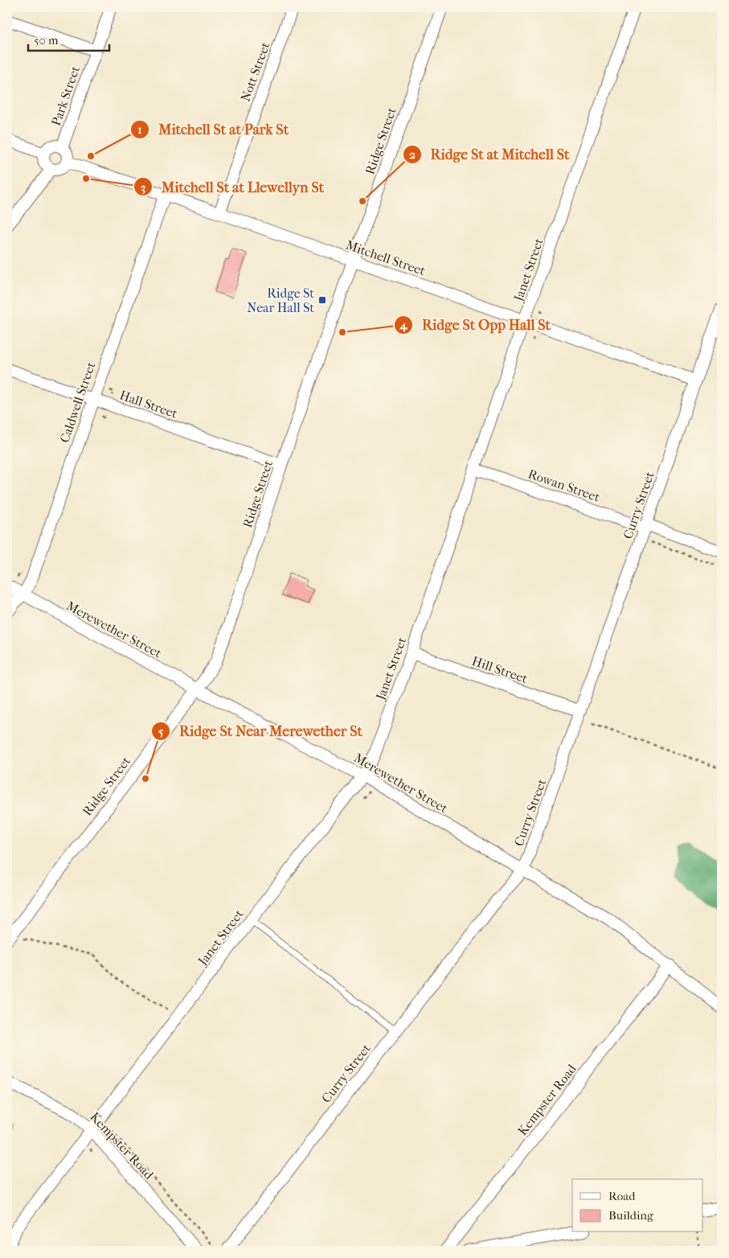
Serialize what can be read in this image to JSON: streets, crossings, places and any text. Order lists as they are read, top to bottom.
{
  "streets": {
    "street": [
      "Nott Street",
      "Park Street",
      "Ridge Street",
      "Mitchell Street",
      "Janet Street",
      "Caldwell Street",
      "Hall Street",
      "Rowan Street",
      "Curry Street",
      "Merewether Street",
      "Hill Street",
      "Kempster Road"
    ]
  },
  "crossings": [
    ["Nott Street", "Mitchell Street"],
    ["Park Street", "Mitchell Street"],
    ["Ridge Street", "Mitchell Street"],
    ["Ridge Street", "Hall Street"],
    ["Ridge Street", "Merewether Street"],
    ["Mitchell Street", "Janet Street"],
    ["Mitchell Street", "Caldwell Street"],
    ["Mitchell Street", "Curry Street"],
    ["Janet Street", "Rowan Street"],
    ["Janet Street", "Merewether Street"],
    ["Janet Street", "Hill Street"],
    ["Janet Street", "Kempster Road"],
    ["Caldwell Street", "Hall Street"],
    ["Caldwell Street", "Merewether Street"],
    ["Rowan Street", "Curry Street"],
    ["Curry Street", "Merewether Street"],
    ["Curry Street", "Hill Street"],
    ["Merewether Street", "Kempster Road"]
  ],
  "places": {
    "other": [
      "Mitchell St at Park St",
      "Mitchell St at Llewellyn St",
      "Ridge St at Mitchell St",
      "Ridge St Opp Hall St",
      "Ridge St Near Merewether St"
    ],
    "transit": ["Ridge St Near Hall St"]
  },
  "legend": ["Road", "Building"],
  "scale_bar": "50 m"
}
